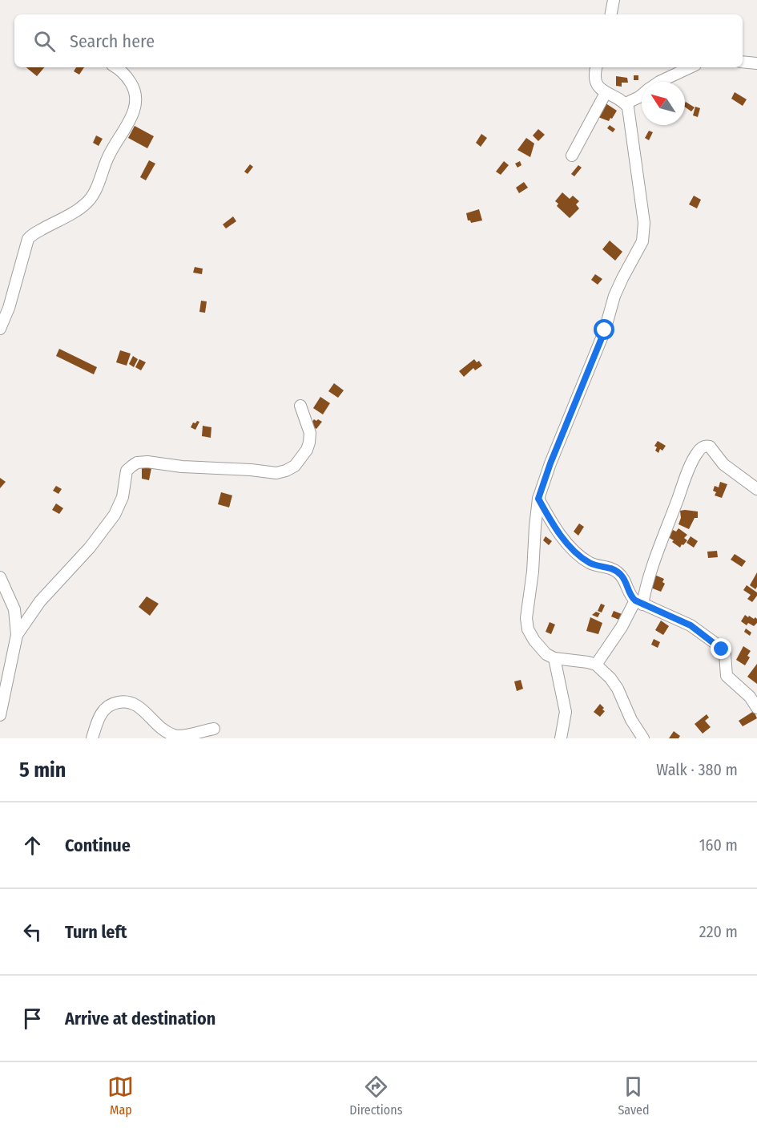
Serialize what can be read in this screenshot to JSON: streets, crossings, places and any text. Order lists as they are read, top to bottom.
{
  "north": "top left",
  "page": {
    "search": "Search here",
    "heading": ["5 min", "Walk · 380 m"],
    "list": [
      ["Continue", "160 m"],
      ["Turn left", "220 m"],
      "Arrive at destination"
    ],
    "nav": ["Map", "Directions", "Saved"]
  }
}
